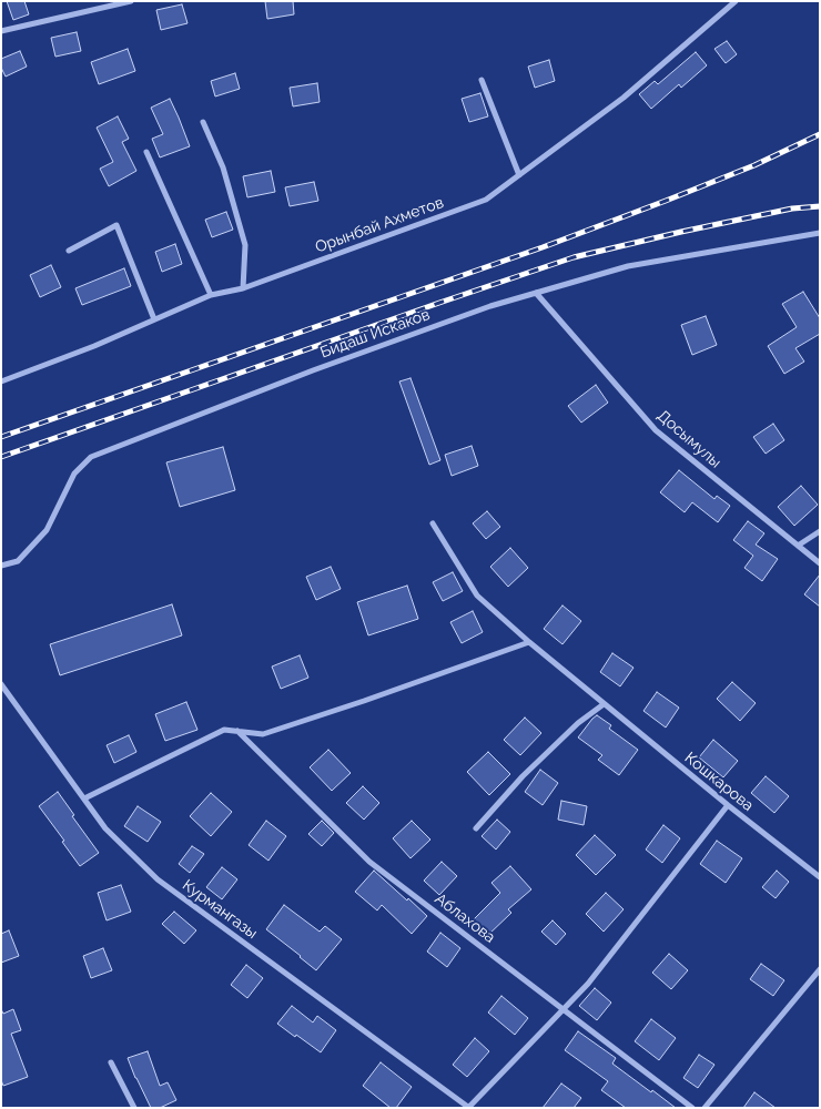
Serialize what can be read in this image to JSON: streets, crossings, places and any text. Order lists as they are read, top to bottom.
{
  "streets": {
    "street": [
      "Орынбай Ахметов",
      "Бидаш Искаков",
      "Досымулы",
      "Кошкарова",
      "Курмангазы",
      "Аблахова"
    ]
  },
  "crossings": [
    ["Бидаш Искаков", "Досымулы"]
  ]
}
